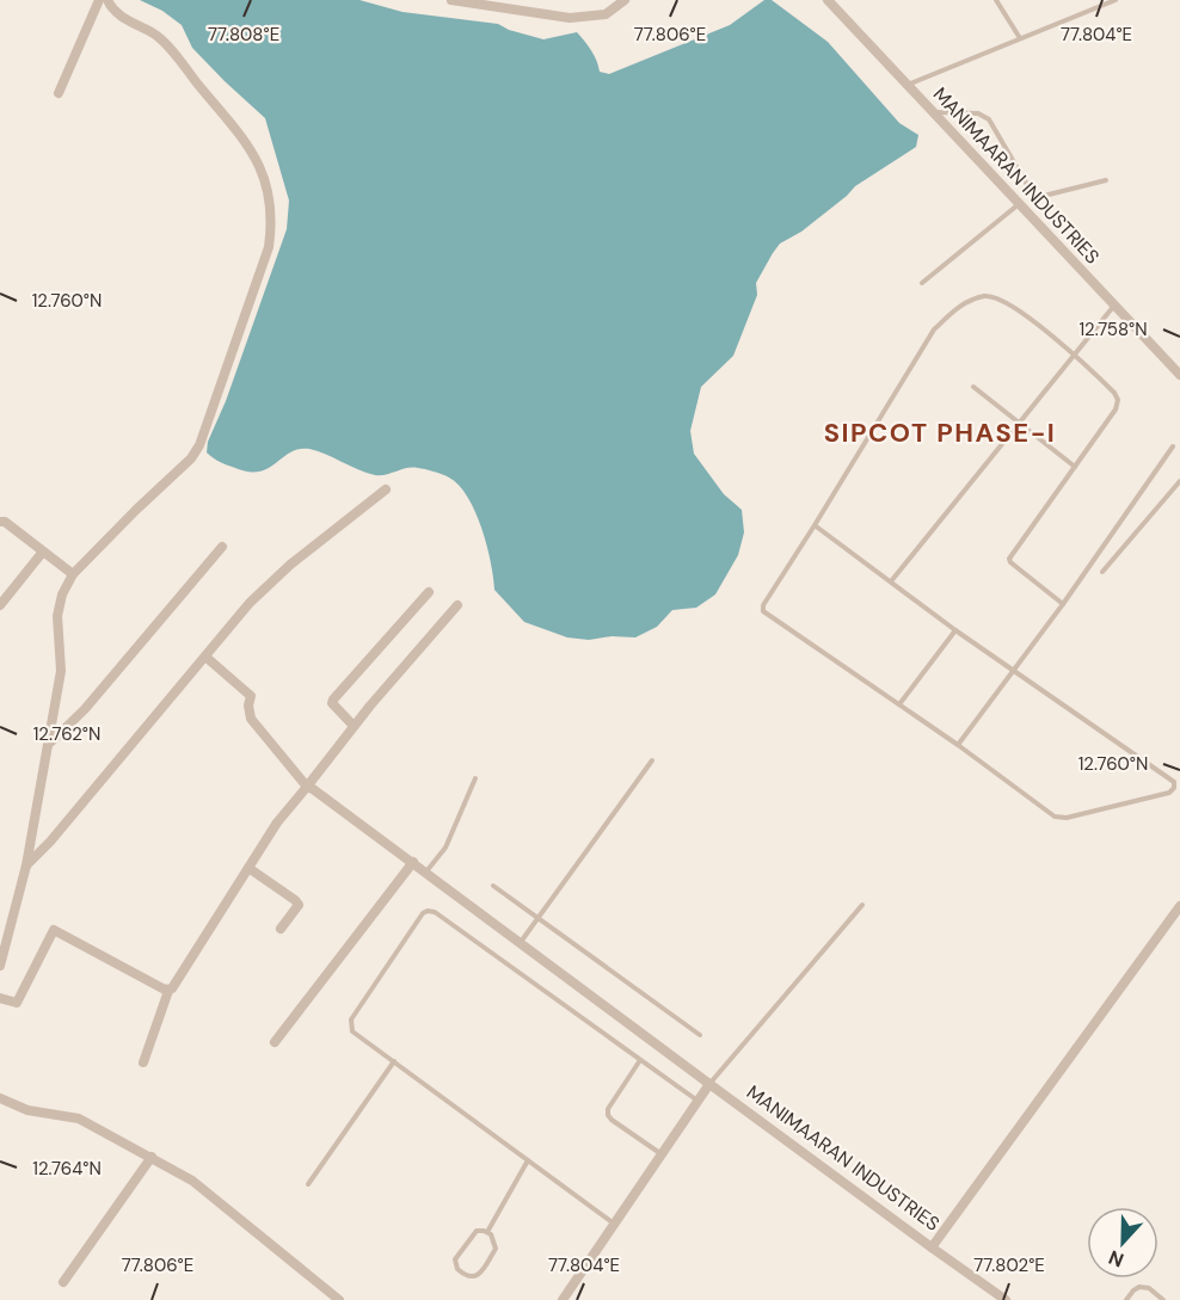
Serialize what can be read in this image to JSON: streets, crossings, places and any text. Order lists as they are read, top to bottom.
{
  "streets": {
    "street": ["MANIMAARAN INDUSTRIES"]
  },
  "districts": ["SIPCOT PHASE-I"],
  "north": "bottom",
  "coordinates": [
    "77.808°E",
    "77.806°E",
    "77.804°E",
    "12.760°N",
    "12.758°N",
    "12.762°N",
    "12.764°N",
    "77.802°E"
  ]
}
